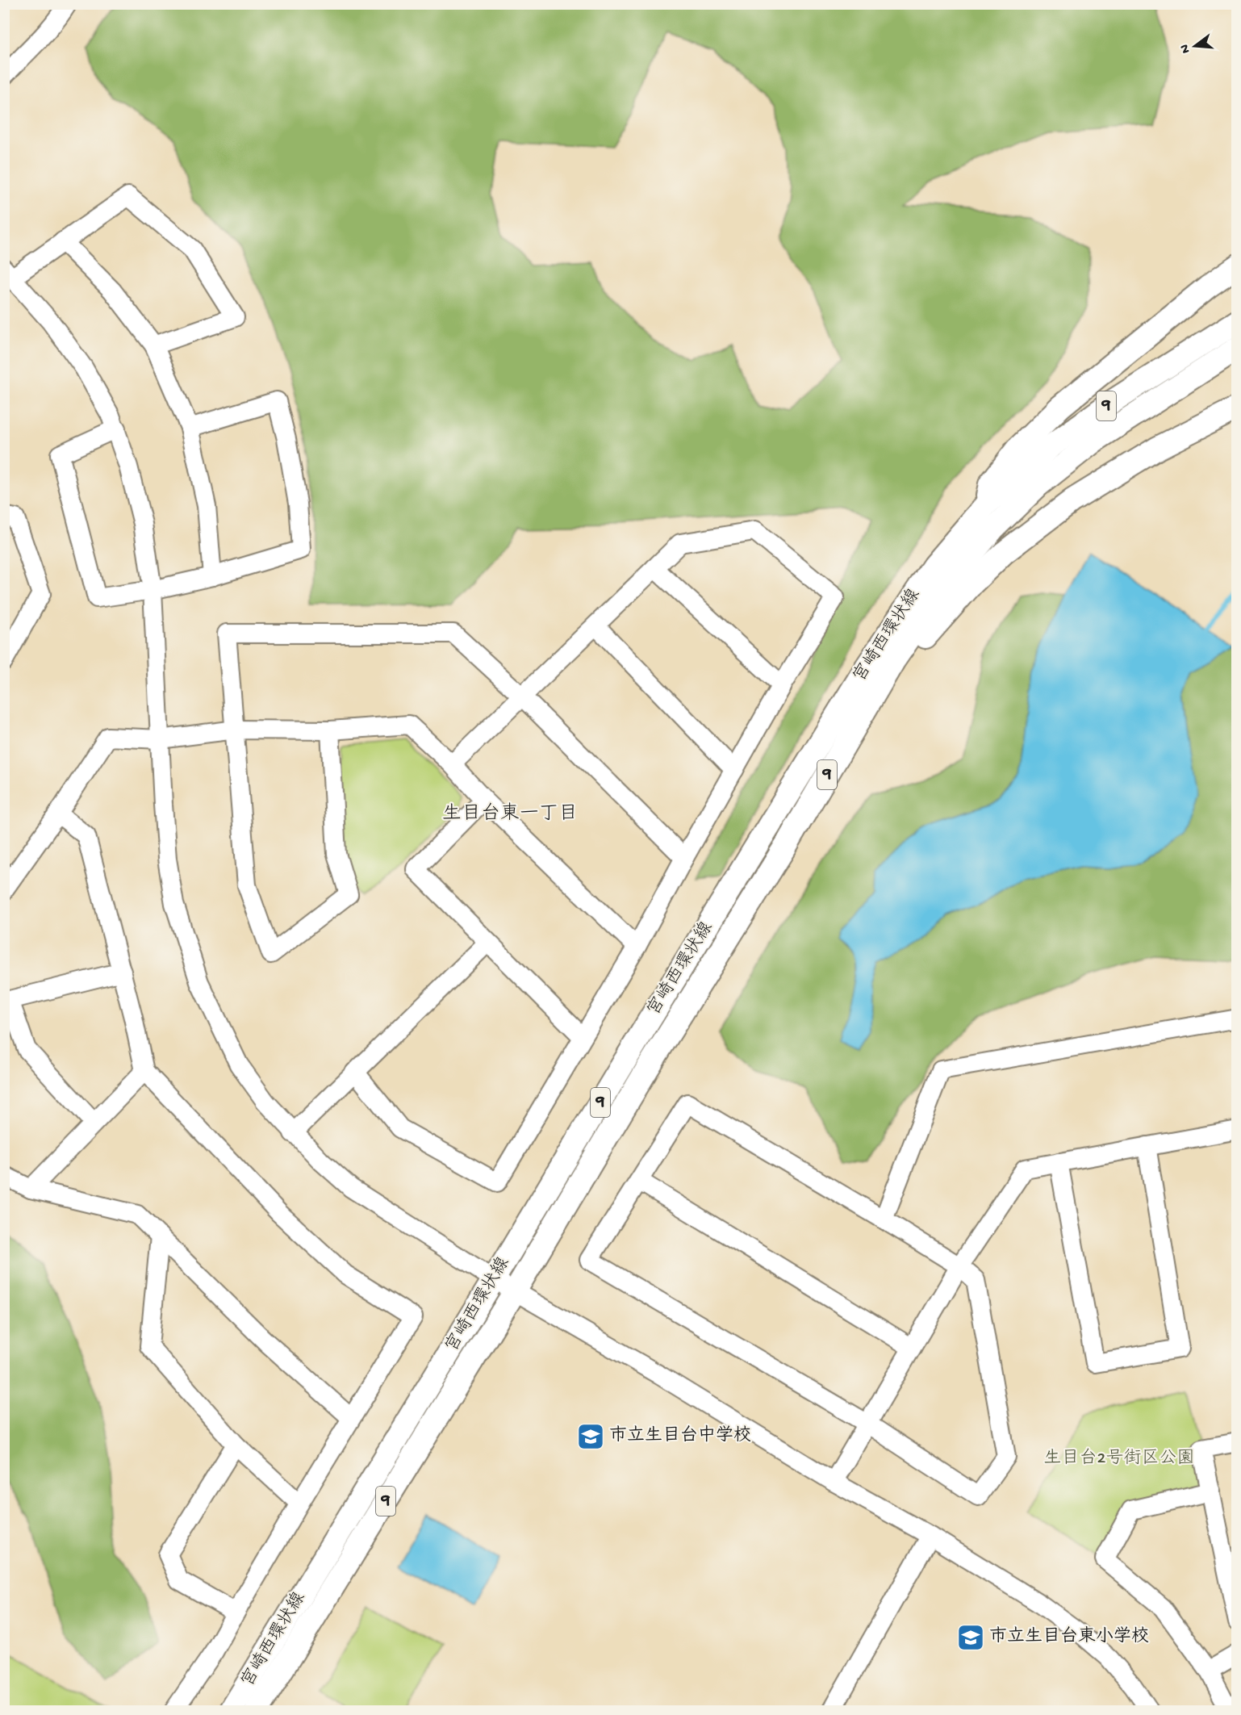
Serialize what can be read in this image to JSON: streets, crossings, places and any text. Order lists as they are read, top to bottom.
{
  "streets": {
    "main road": ["9", "宮崎西環状線"]
  },
  "districts": ["生目台東一丁目"],
  "parks": ["生目台2号街区公園"],
  "places": {
    "school or university": ["市立生目台中学校", "市立生目台東小学校"]
  },
  "north": "left"
}
